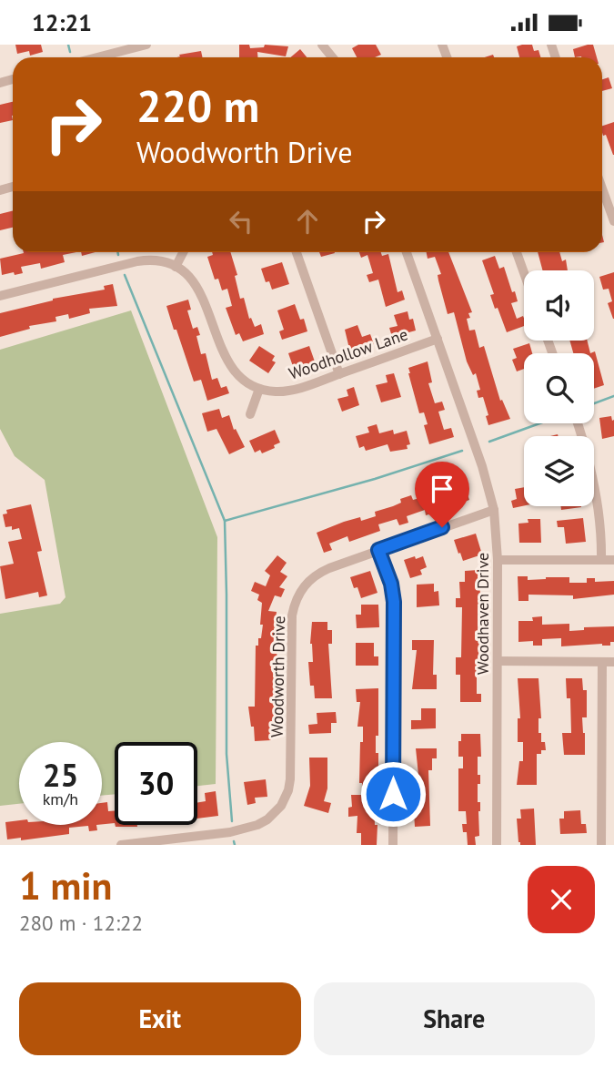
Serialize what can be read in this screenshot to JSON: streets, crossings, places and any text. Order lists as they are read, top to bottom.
{
  "streets": {
    "street": ["Woodhollow Lane", "Woodhaven Drive", "Woodworth Drive"]
  },
  "crossings": [
    ["Woodhollow Lane", "Woodhaven Drive"],
    ["Woodhaven Drive", "Woodworth Drive"]
  ],
  "page": {
    "status": "12:21",
    "turn": ["220 m", "Woodworth Drive"],
    "speed": "25 km/h",
    "limit": "30",
    "heading": ["1 min", "280 m · 12:22"],
    "buttons": ["Exit", "Share"]
  }
}
